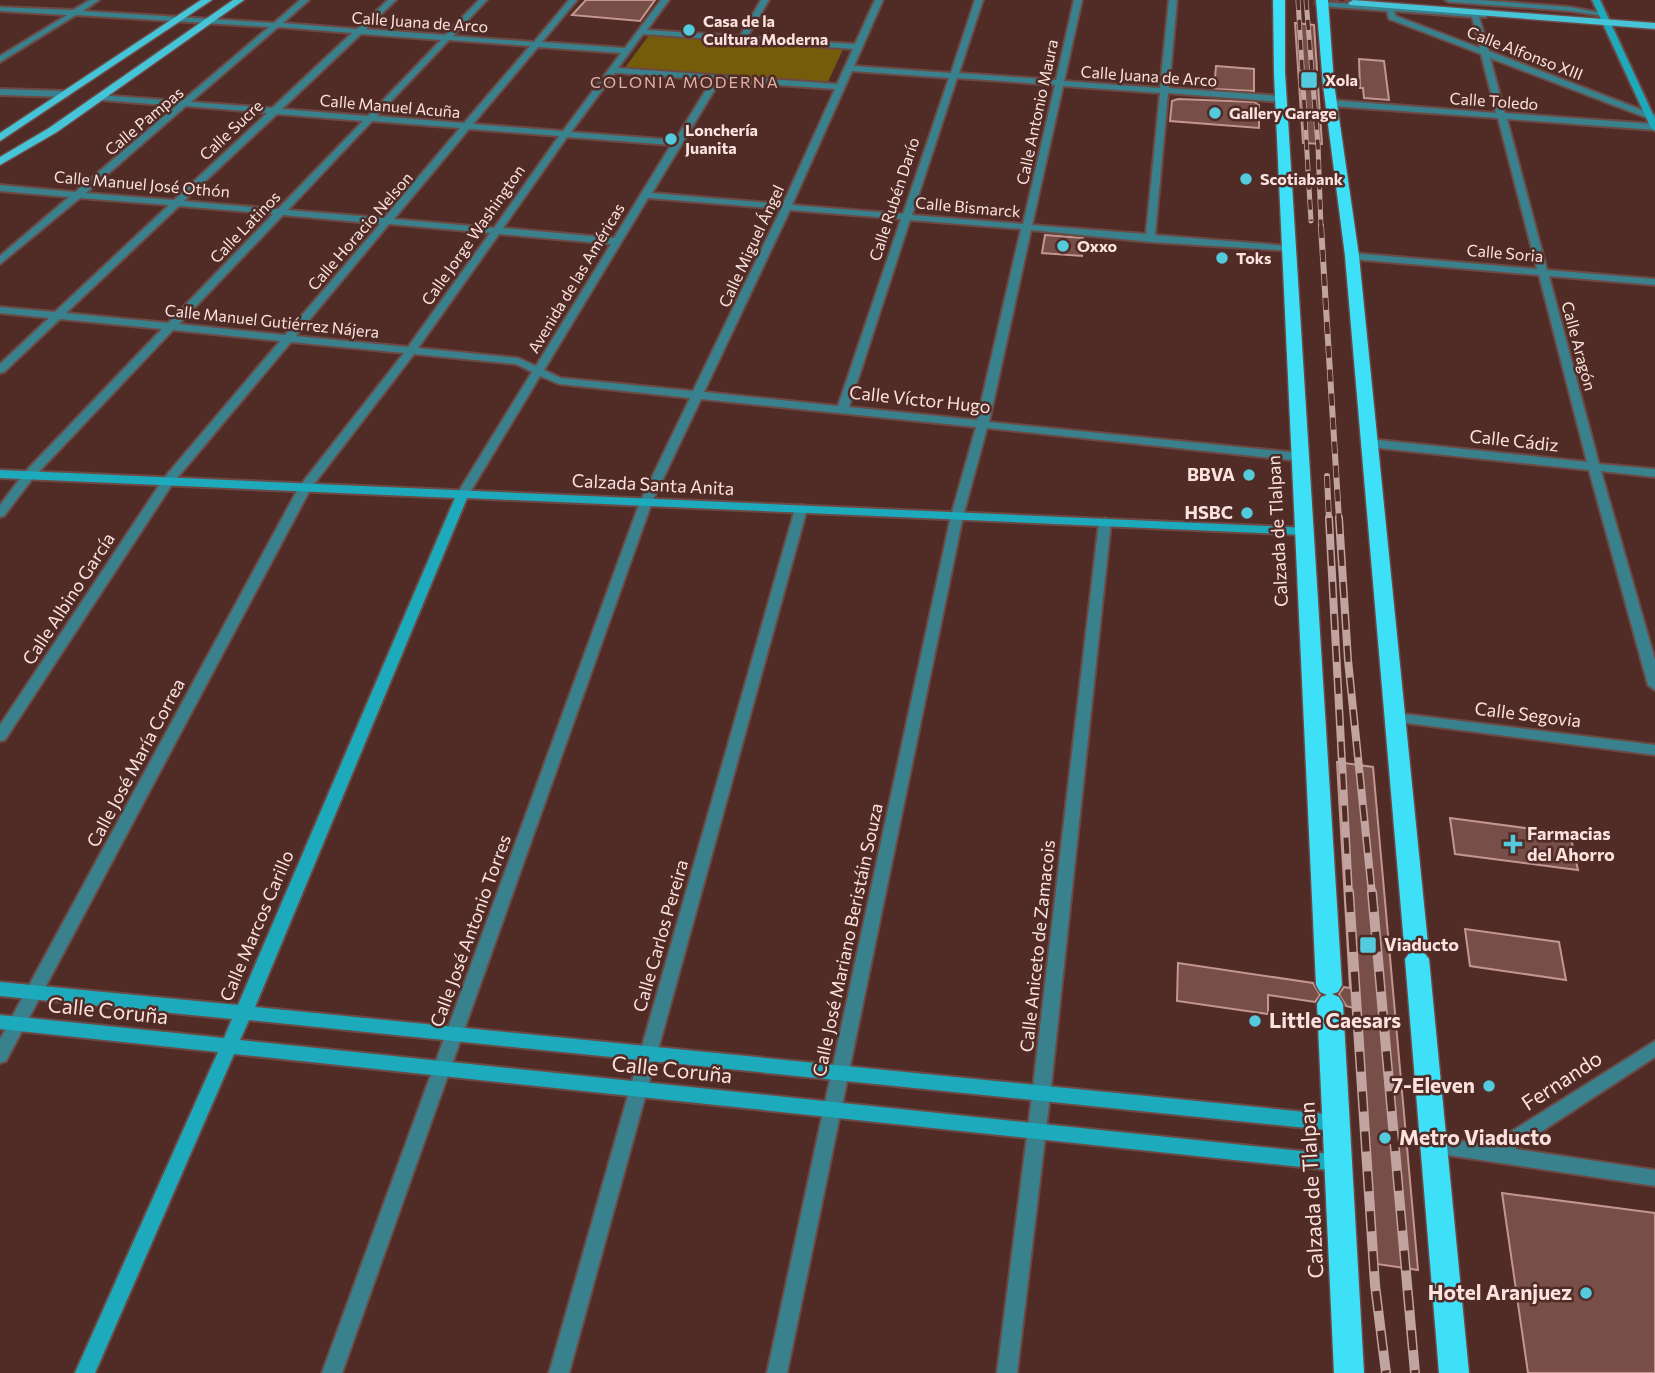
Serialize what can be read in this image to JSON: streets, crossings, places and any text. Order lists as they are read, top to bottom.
{
  "streets": {
    "highway": ["Calzada de Tlalpan"],
    "street": [
      "Calle Juana de Arco",
      "Calle Alfonso XIII",
      "Calle Toledo",
      "Calle Manuel Acuña",
      "Calle Antonio Maura",
      "Calle Pampas",
      "Calle Sucre",
      "Calle Manuel José Othón",
      "Calle Rubén Darío",
      "Calle Bismarck",
      "Calle Latinos",
      "Calle Horacio Nelson",
      "Calle Jorge Washington",
      "Calle Miguel Ángel",
      "Calle Soria",
      "Avenida de las Américas",
      "Calle Manuel Gutiérrez Nájera",
      "Calle Aragón",
      "Calle Víctor Hugo",
      "Calle Cádiz",
      "Calzada Santa Anita",
      "Calle Albino García",
      "Calle Segovia",
      "Calle José María Correa",
      "Calle Marcos Carillo",
      "Calle José Antonio Torres",
      "Calle Carlos Pereira",
      "Calle José Mariano Beristáin Souza",
      "Calle Aniceto de Zamacois",
      "Calle Coruña",
      "Fernando"
    ]
  },
  "crossings": [
    ["Calle Juana de Arco", "Calle Antonio Maura"],
    ["Calle Juana de Arco", "Calle Pampas"],
    ["Calle Juana de Arco", "Calle Sucre"],
    ["Calle Juana de Arco", "Calle Rubén Darío"],
    ["Calle Juana de Arco", "Calle Latinos"],
    ["Calle Juana de Arco", "Calle Horacio Nelson"],
    ["Calle Juana de Arco", "Calle Jorge Washington"],
    ["Calle Juana de Arco", "Calle Miguel Ángel"],
    ["Calle Juana de Arco", "Calzada de Tlalpan"],
    ["Calle Alfonso XIII", "Calle Aragón"],
    ["Calle Toledo", "Calle Aragón"],
    ["Calle Manuel Acuña", "Calle Pampas"],
    ["Calle Manuel Acuña", "Calle Sucre"],
    ["Calle Manuel Acuña", "Calle Latinos"],
    ["Calle Manuel Acuña", "Calle Horacio Nelson"],
    ["Calle Manuel Acuña", "Calle Jorge Washington"],
    ["Calle Manuel Acuña", "Avenida de las Américas"],
    ["Calle Antonio Maura", "Calle Bismarck"],
    ["Calle Antonio Maura", "Calle Víctor Hugo"],
    ["Calle Antonio Maura", "Calzada Santa Anita"],
    ["Calle Antonio Maura", "Calle José Mariano Beristáin Souza"],
    ["Calle Pampas", "Calle Manuel José Othón"],
    ["Calle Sucre", "Calle Manuel José Othón"],
    ["Calle Sucre", "Calle Manuel Gutiérrez Nájera"],
    ["Calle Manuel José Othón", "Calle Latinos"],
    ["Calle Manuel José Othón", "Calle Horacio Nelson"],
    ["Calle Manuel José Othón", "Calle Jorge Washington"],
    ["Calle Manuel José Othón", "Avenida de las Américas"],
    ["Calle Rubén Darío", "Calle Bismarck"],
    ["Calle Rubén Darío", "Calle Víctor Hugo"],
    ["Calle Bismarck", "Calle Miguel Ángel"],
    ["Calle Bismarck", "Avenida de las Américas"],
    ["Calle Bismarck", "Calzada de Tlalpan"],
    ["Calle Latinos", "Calle Manuel Gutiérrez Nájera"],
    ["Calle Latinos", "Calzada Santa Anita"],
    ["Calle Horacio Nelson", "Calle Manuel Gutiérrez Nájera"],
    ["Calle Horacio Nelson", "Calzada Santa Anita"],
    ["Calle Horacio Nelson", "Calle Albino García"],
    ["Calle Jorge Washington", "Calle Manuel Gutiérrez Nájera"],
    ["Calle Jorge Washington", "Calzada Santa Anita"],
    ["Calle Jorge Washington", "Calle José María Correa"],
    ["Calle Miguel Ángel", "Calle Víctor Hugo"],
    ["Calle Miguel Ángel", "Calzada Santa Anita"],
    ["Calle Miguel Ángel", "Calle José Antonio Torres"],
    ["Calle Soria", "Calle Aragón"],
    ["Avenida de las Américas", "Calle Manuel Gutiérrez Nájera"],
    ["Avenida de las Américas", "Calle Víctor Hugo"],
    ["Avenida de las Américas", "Calzada Santa Anita"],
    ["Avenida de las Américas", "Calle Marcos Carillo"],
    ["Calle Manuel Gutiérrez Nájera", "Calle Víctor Hugo"],
    ["Calle Aragón", "Calle Cádiz"],
    ["Calle Víctor Hugo", "Calzada de Tlalpan"],
    ["Calzada Santa Anita", "Calzada de Tlalpan"],
    ["Calzada Santa Anita", "Calle Albino García"],
    ["Calzada Santa Anita", "Calle José María Correa"],
    ["Calzada Santa Anita", "Calle Marcos Carillo"],
    ["Calzada Santa Anita", "Calle José Antonio Torres"],
    ["Calzada Santa Anita", "Calle Carlos Pereira"],
    ["Calzada Santa Anita", "Calle José Mariano Beristáin Souza"],
    ["Calzada Santa Anita", "Calle Aniceto de Zamacois"],
    ["Calzada de Tlalpan", "Calle Coruña"],
    ["Calle José María Correa", "Calle Coruña"],
    ["Calle Marcos Carillo", "Calle Coruña"],
    ["Calle José Antonio Torres", "Calle Coruña"],
    ["Calle Carlos Pereira", "Calle Coruña"],
    ["Calle José Mariano Beristáin Souza", "Calle Coruña"],
    ["Calle Aniceto de Zamacois", "Calle Coruña"]
  ],
  "districts": ["COLONIA MODERNA"],
  "places": {
    "other": [
      "Casa de la Cultura Moderna",
      "Gallery Garage",
      "Lonchería Juanita",
      "Scotiabank",
      "Oxxo",
      "Toks",
      "BBVA",
      "HSBC",
      "Little Caesars",
      "7-Eleven",
      "Metro Viaducto",
      "Hotel Aranjuez"
    ],
    "transit": ["Xola", "Viaducto"],
    "health": ["Farmacias del Ahorro"]
  }
}
